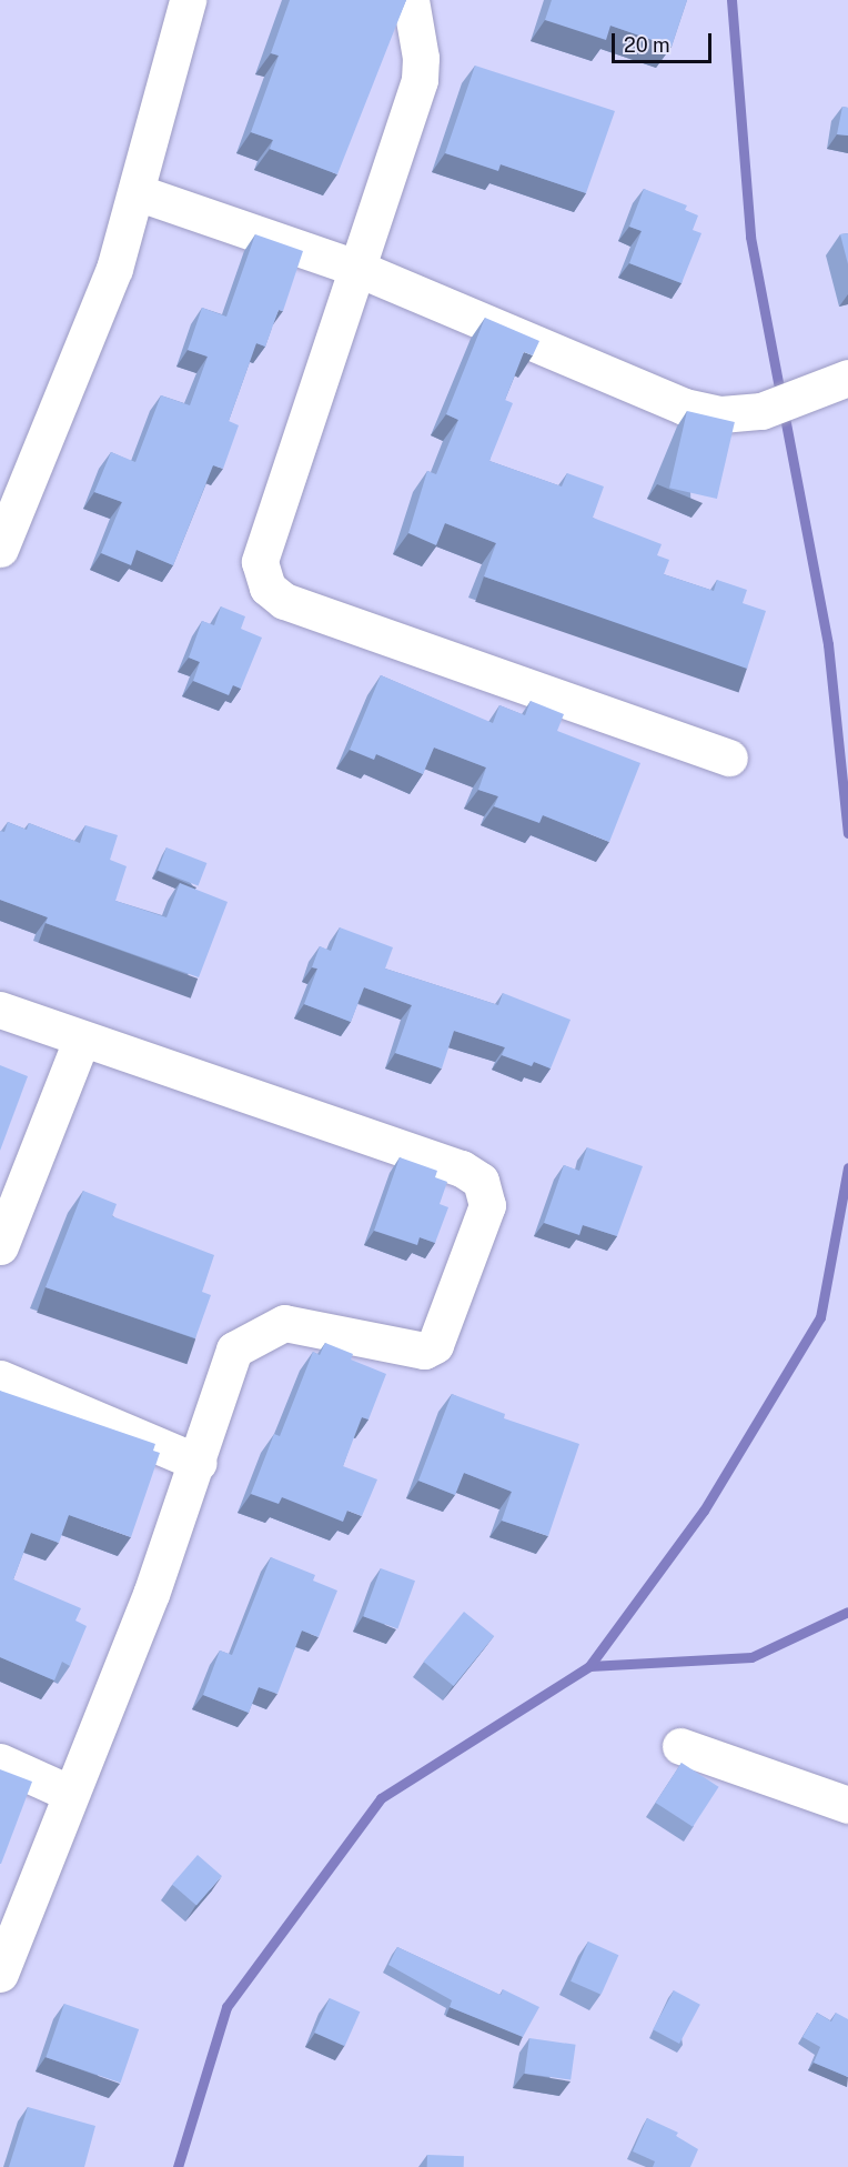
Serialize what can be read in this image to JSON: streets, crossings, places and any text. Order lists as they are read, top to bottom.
{
  "scale_bar": "20 m"
}
